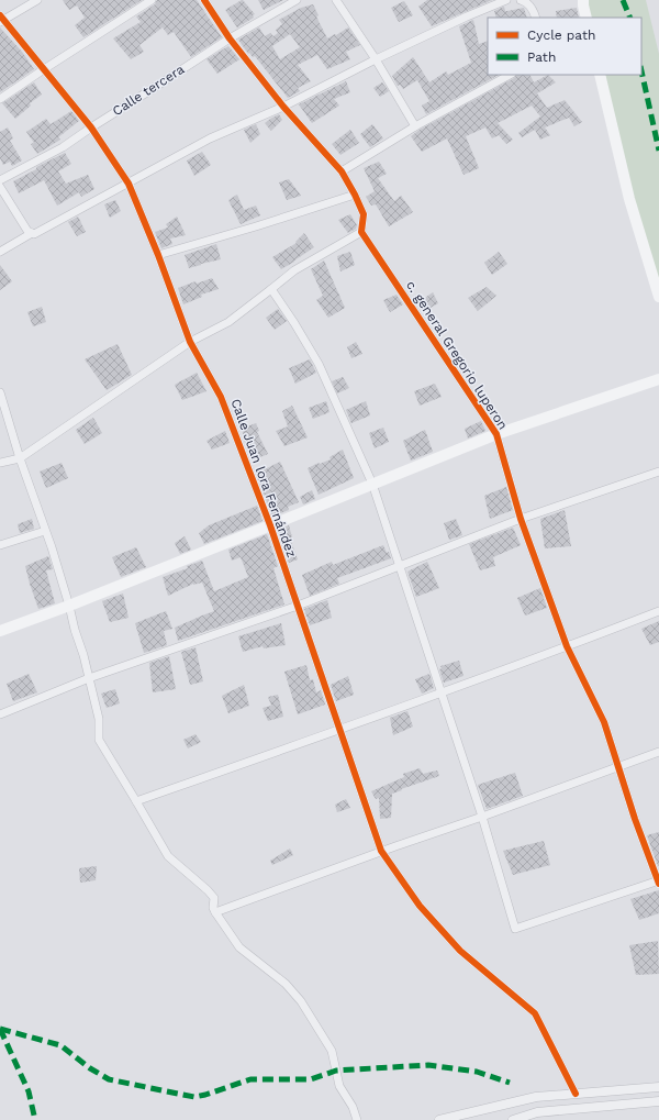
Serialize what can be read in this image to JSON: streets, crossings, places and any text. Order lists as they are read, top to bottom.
{
  "streets": {
    "street": ["Calle tercera", "c. general Gregorio luperon", "Calle Juan lora Fernández"]
  },
  "crossings": [
    ["Calle tercera", "Calle Juan lora Fernández"]
  ],
  "legend": ["Cycle path", "Path"]
}
